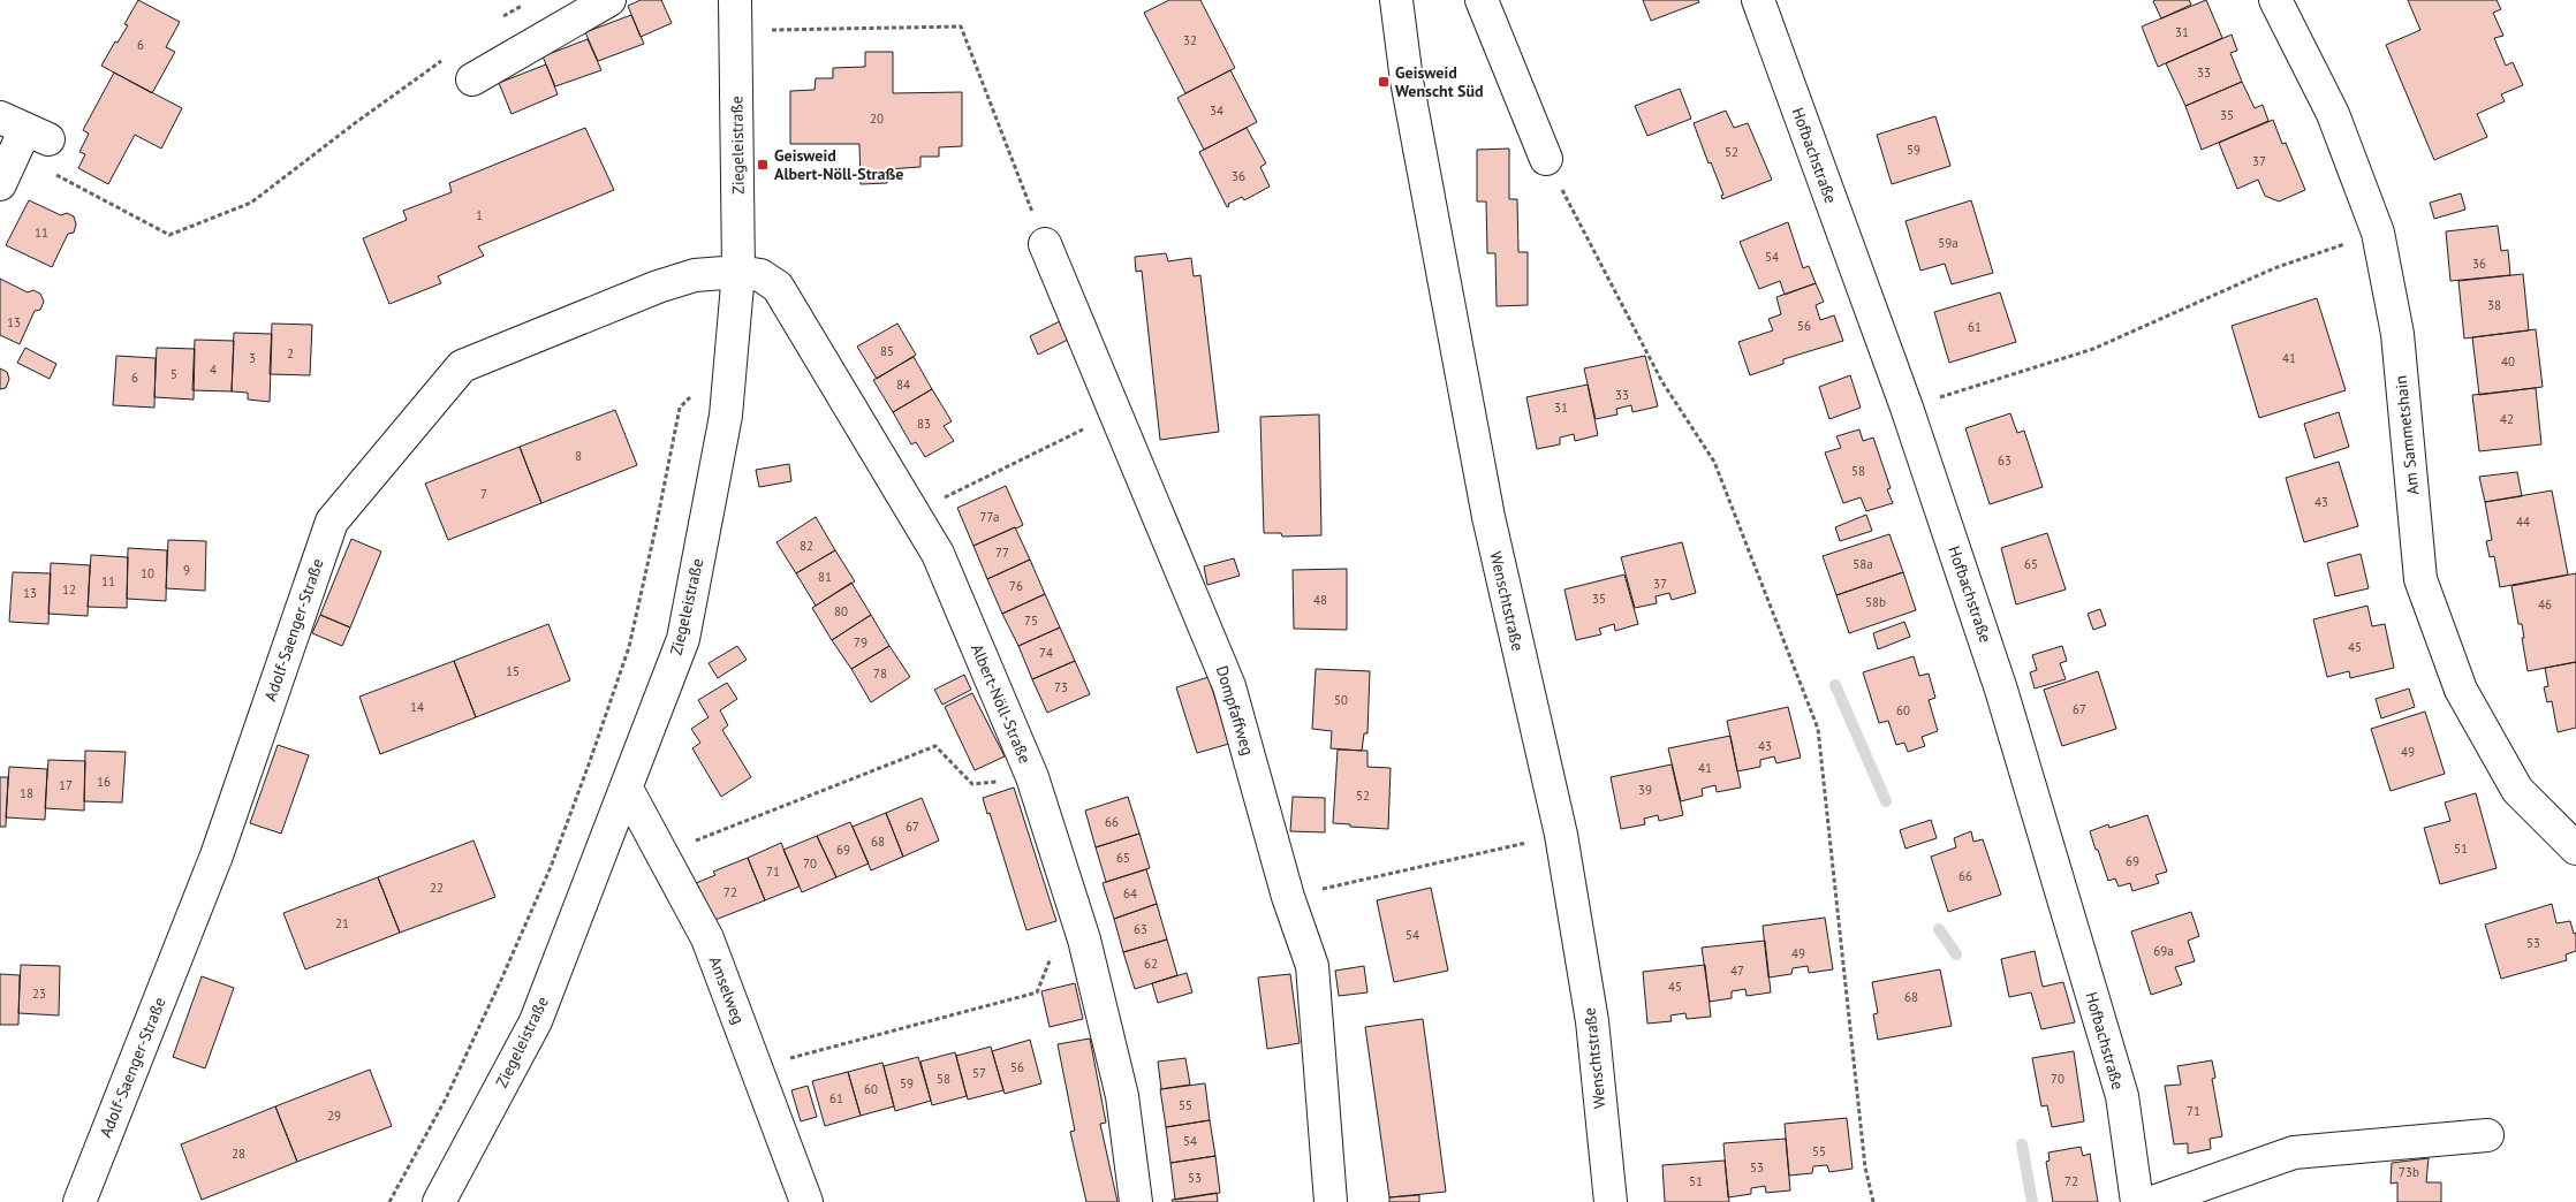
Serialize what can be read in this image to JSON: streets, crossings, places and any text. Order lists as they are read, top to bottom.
{
  "streets": {
    "street": [
      "Ziegeleistraße",
      "Hofbachstraße",
      "Am Sammetshain",
      "Wenschtstraße",
      "Adolf-Saenger-Straße",
      "Albert-Nöll-Straße",
      "Dompfaffweg",
      "Amselweg"
    ]
  },
  "crossings": [
    ["Ziegeleistraße", "Adolf-Saenger-Straße"],
    ["Ziegeleistraße", "Albert-Nöll-Straße"],
    ["Ziegeleistraße", "Amselweg"],
    ["Adolf-Saenger-Straße", "Albert-Nöll-Straße"]
  ],
  "places": {
    "transit": ["Geisweid Wenscht Süd", "Geisweid Albert-Nöll-Straße"]
  },
  "house_numbers": [
    "31",
    "32",
    "6",
    "33",
    "34",
    "35",
    "20",
    "59",
    "52",
    "37",
    "36",
    "1",
    "11",
    "59a",
    "54",
    "36",
    "38",
    "13",
    "56",
    "61",
    "85",
    "2",
    "3",
    "41",
    "40",
    "4",
    "5",
    "6",
    "84",
    "33",
    "31",
    "42",
    "83",
    "8",
    "63",
    "58",
    "7",
    "43",
    "77a",
    "44",
    "82",
    "77",
    "58a",
    "65",
    "9",
    "10",
    "81",
    "11",
    "37",
    "76",
    "12",
    "13",
    "35",
    "48",
    "58b",
    "46",
    "80",
    "75",
    "79",
    "45",
    "74",
    "15",
    "78",
    "73",
    "50",
    "14",
    "67",
    "60",
    "43",
    "49",
    "41",
    "16",
    "17",
    "39",
    "18",
    "52",
    "66",
    "67",
    "68",
    "51",
    "69",
    "65",
    "69",
    "70",
    "71",
    "66",
    "22",
    "72",
    "64",
    "21",
    "63",
    "54",
    "53",
    "69a",
    "49",
    "62",
    "47",
    "45",
    "23",
    "68",
    "56",
    "57",
    "58",
    "70",
    "59",
    "60",
    "61",
    "55",
    "71",
    "29",
    "54",
    "55",
    "28",
    "53",
    "73b",
    "53",
    "51",
    "72"
  ]
}
